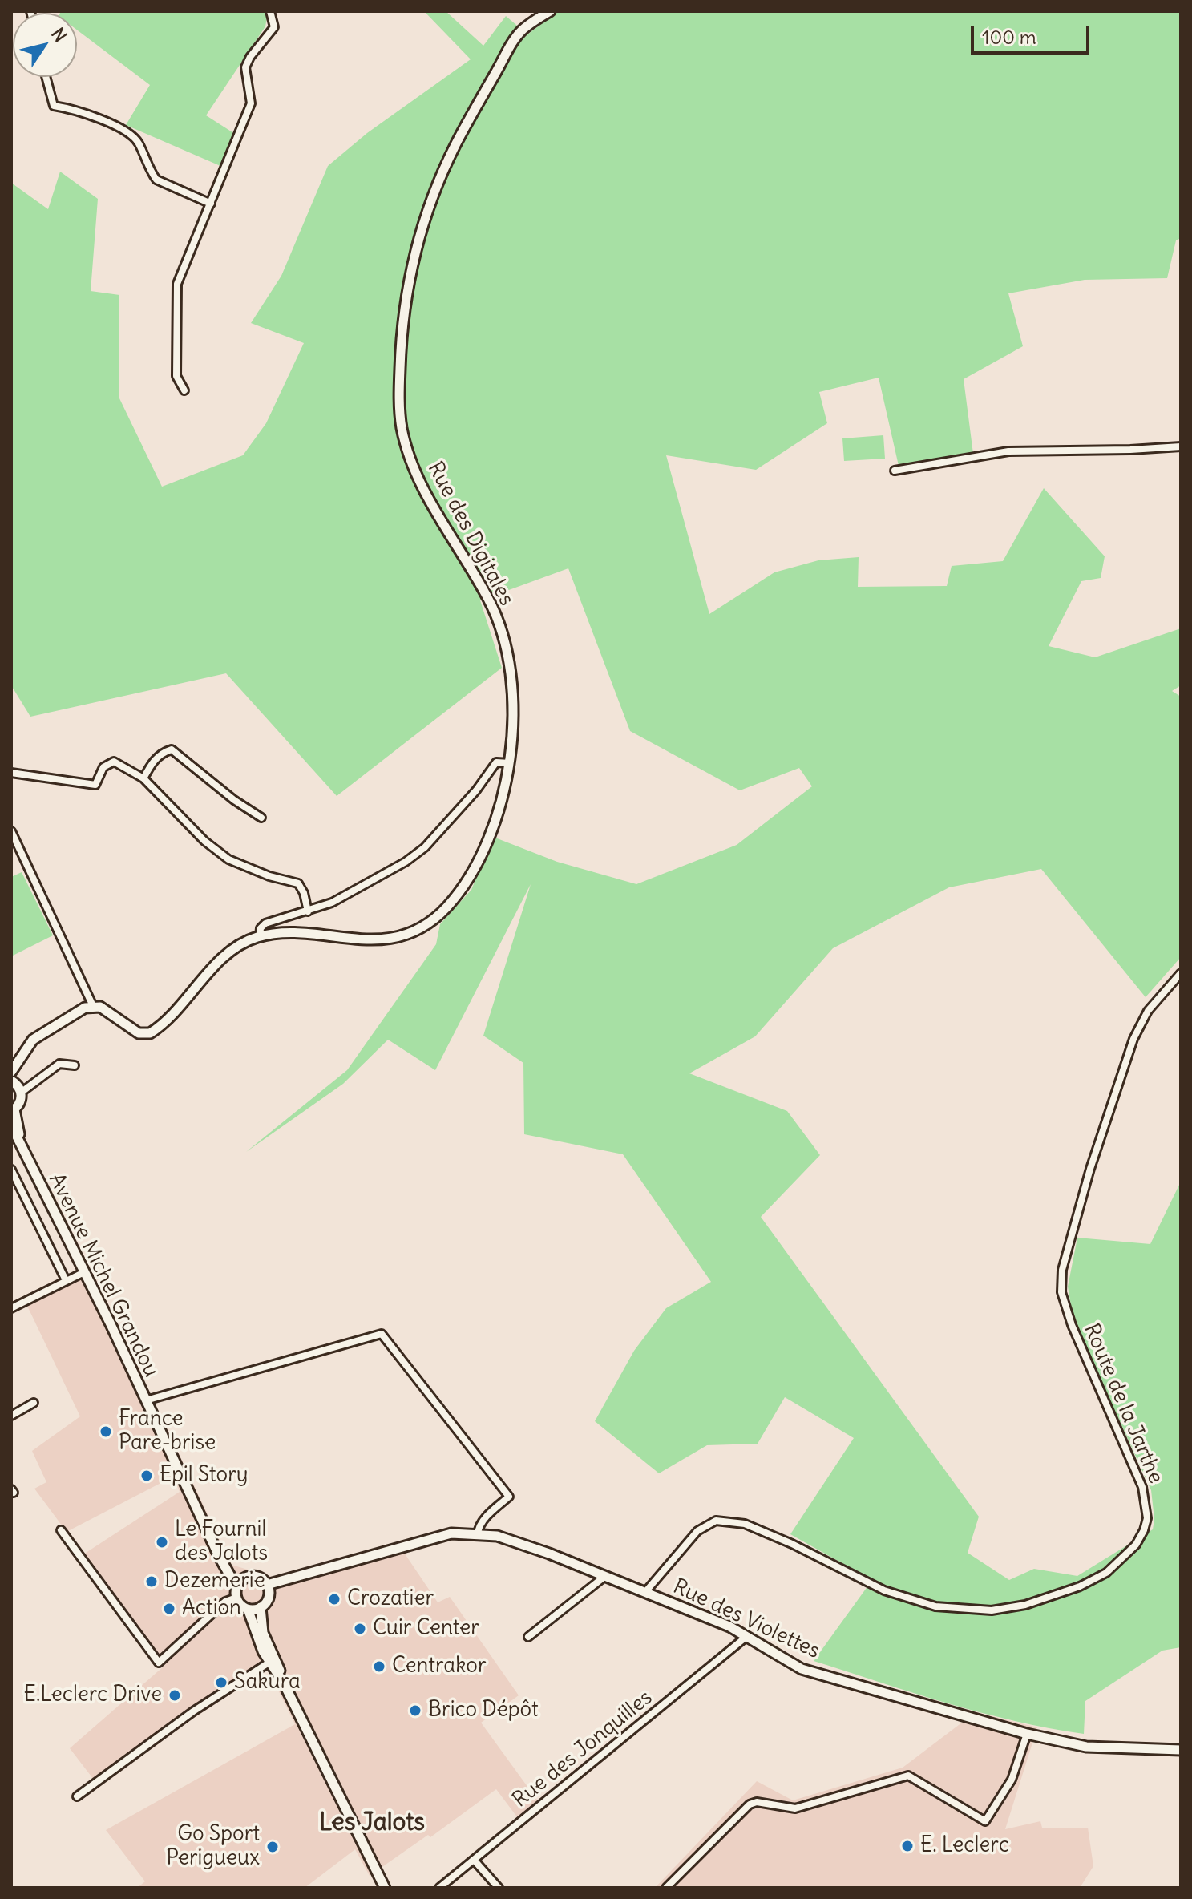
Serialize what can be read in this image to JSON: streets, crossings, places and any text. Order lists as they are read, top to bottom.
{
  "streets": {
    "street": [
      "Rue des Digitales",
      "Avenue Michel Grandou",
      "Route de la Jarthe",
      "Rue des Violettes",
      "Rue des Jonquilles"
    ]
  },
  "crossings": [
    ["Avenue Michel Grandou", "Rue des Violettes"],
    ["Route de la Jarthe", "Rue des Violettes"],
    ["Rue des Violettes", "Rue des Jonquilles"]
  ],
  "districts": ["Les Jalots"],
  "places": [
    "France Pare-brise",
    "Epil Story",
    "Le Fournil des Jalots",
    "Dezemerie",
    "Crozatier",
    "Action",
    "Cuir Center",
    "Centrakor",
    "Sakura",
    "E.Leclerc Drive",
    "Brico Dépôt",
    "E. Leclerc",
    "Go Sport Perigueux"
  ],
  "scale_bar": "100 m",
  "north": "top right"
}
